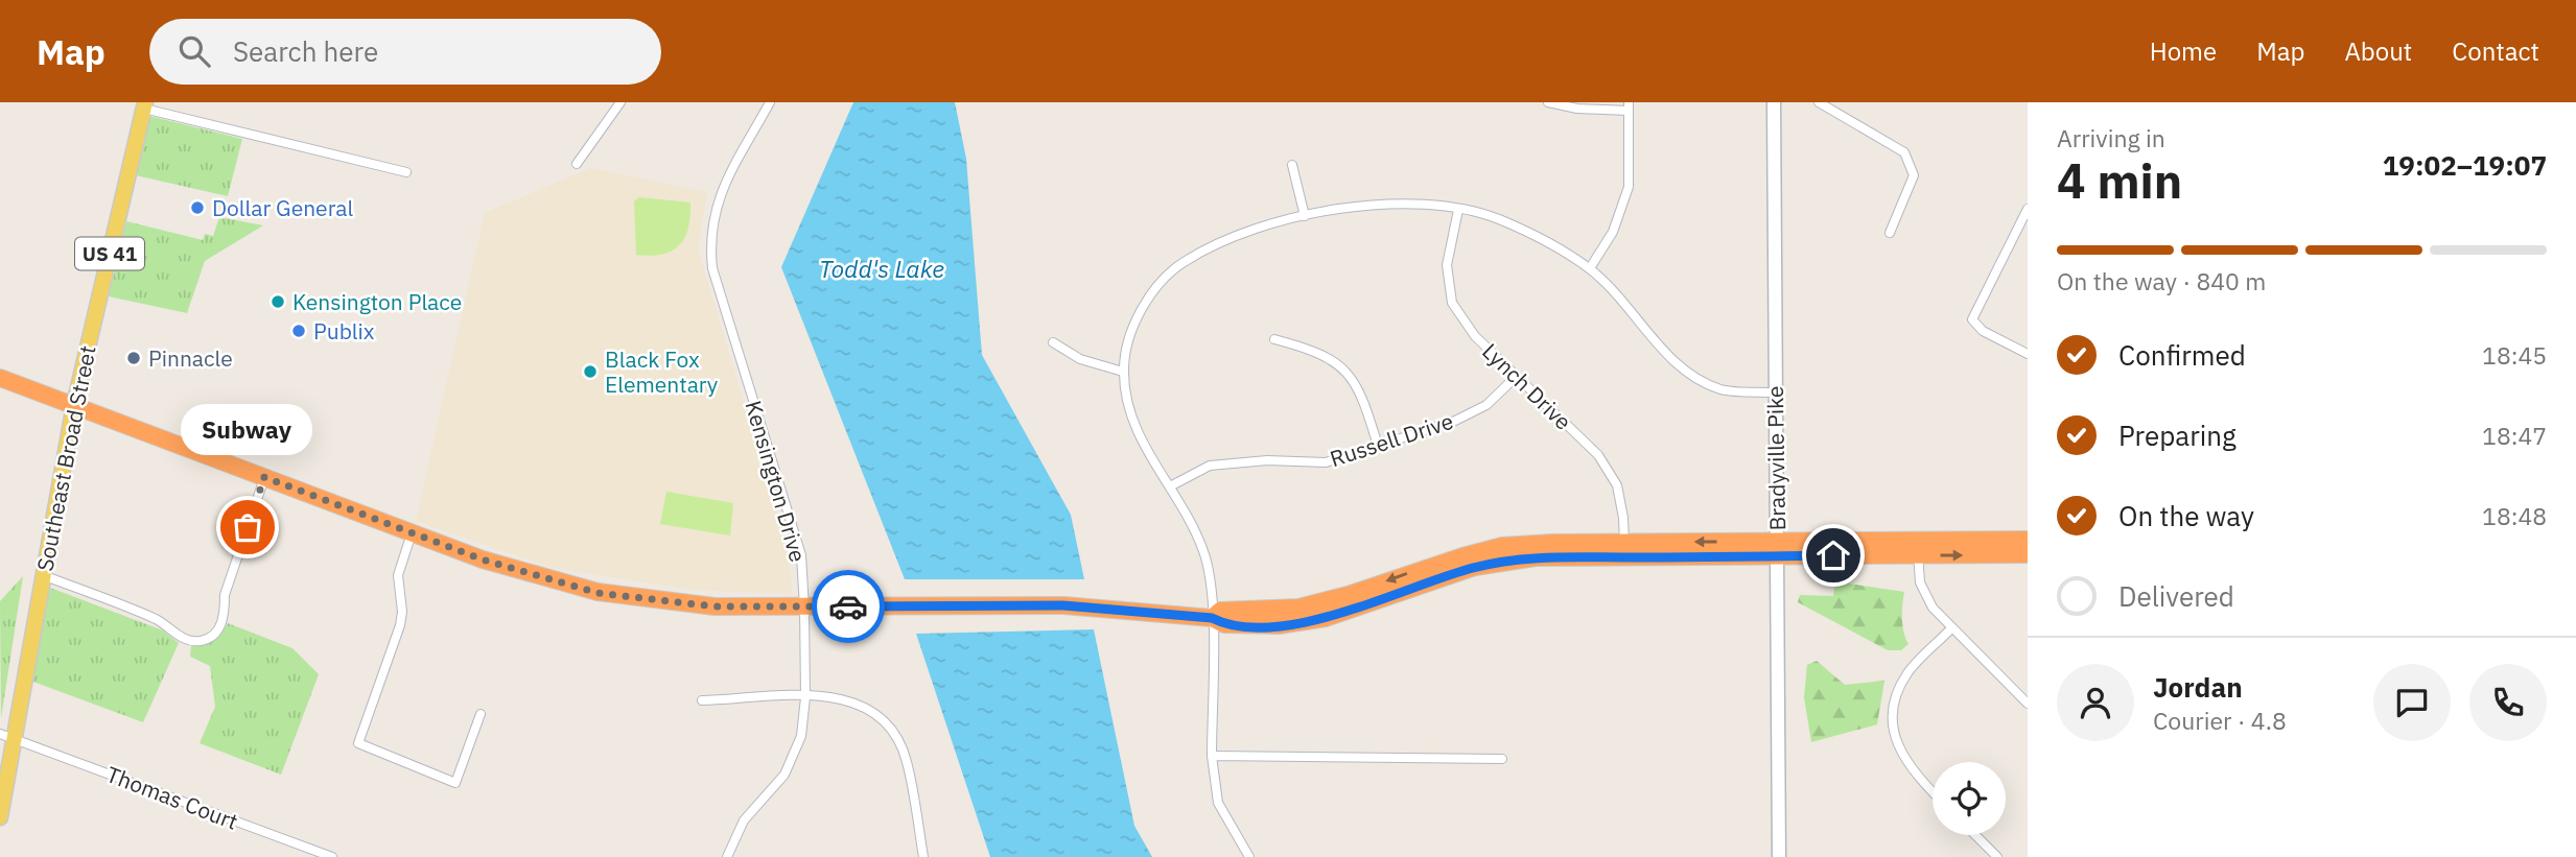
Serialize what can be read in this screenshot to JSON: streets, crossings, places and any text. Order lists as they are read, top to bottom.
{
  "streets": {
    "main road": ["US 41", "Southeast Broad Street", "Bradyville Pike"],
    "street": [
      "Lynch Drive",
      "Russell Drive",
      "Kensington Drive",
      "Thomas Court"
    ]
  },
  "crossings": [
    ["Lynch Drive", "Russell Drive"],
    ["Southeast Broad Street", "Thomas Court"]
  ],
  "water": ["Todd's Lake"],
  "places": [
    "Dollar General",
    "Kensington Place",
    "Publix",
    "Pinnacle",
    "Black Fox Elementary",
    "Subway"
  ],
  "page": {
    "header": "Map",
    "search": "Search here",
    "nav": [
      "Home",
      "Map",
      "About",
      "Contact"
    ],
    "heading": ["4 min", "Arriving in", "19:02–19:07"],
    "panel": ["Jordan", "Courier · 4.8"],
    "bar": "On the way · 840 m",
    "list": [
      ["Confirmed", "18:45"],
      ["Preparing", "18:47"],
      ["On the way", "18:48"],
      "Delivered"
    ],
    "bubble": "Subway"
  }
}
